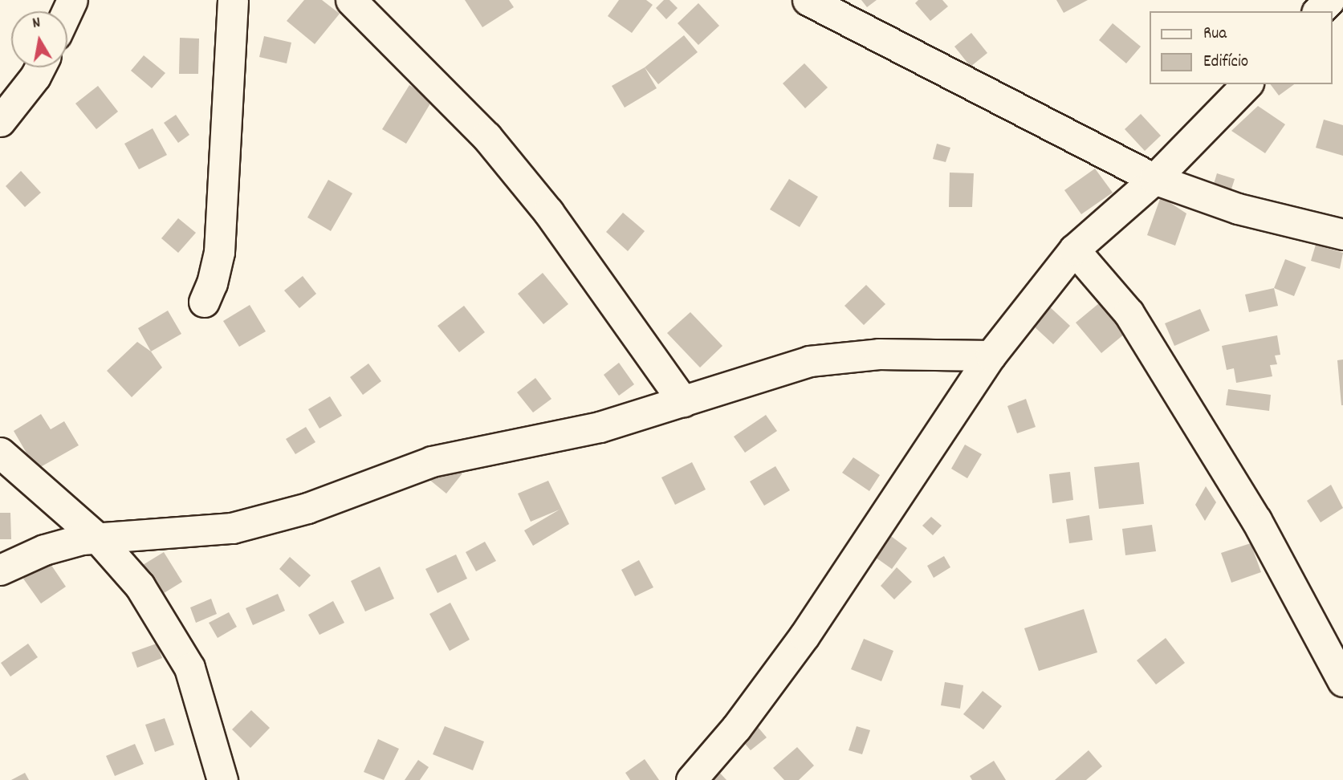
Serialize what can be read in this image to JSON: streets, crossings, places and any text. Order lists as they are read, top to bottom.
{
  "legend": ["Rua", "Edifício"],
  "north": "top"
}
